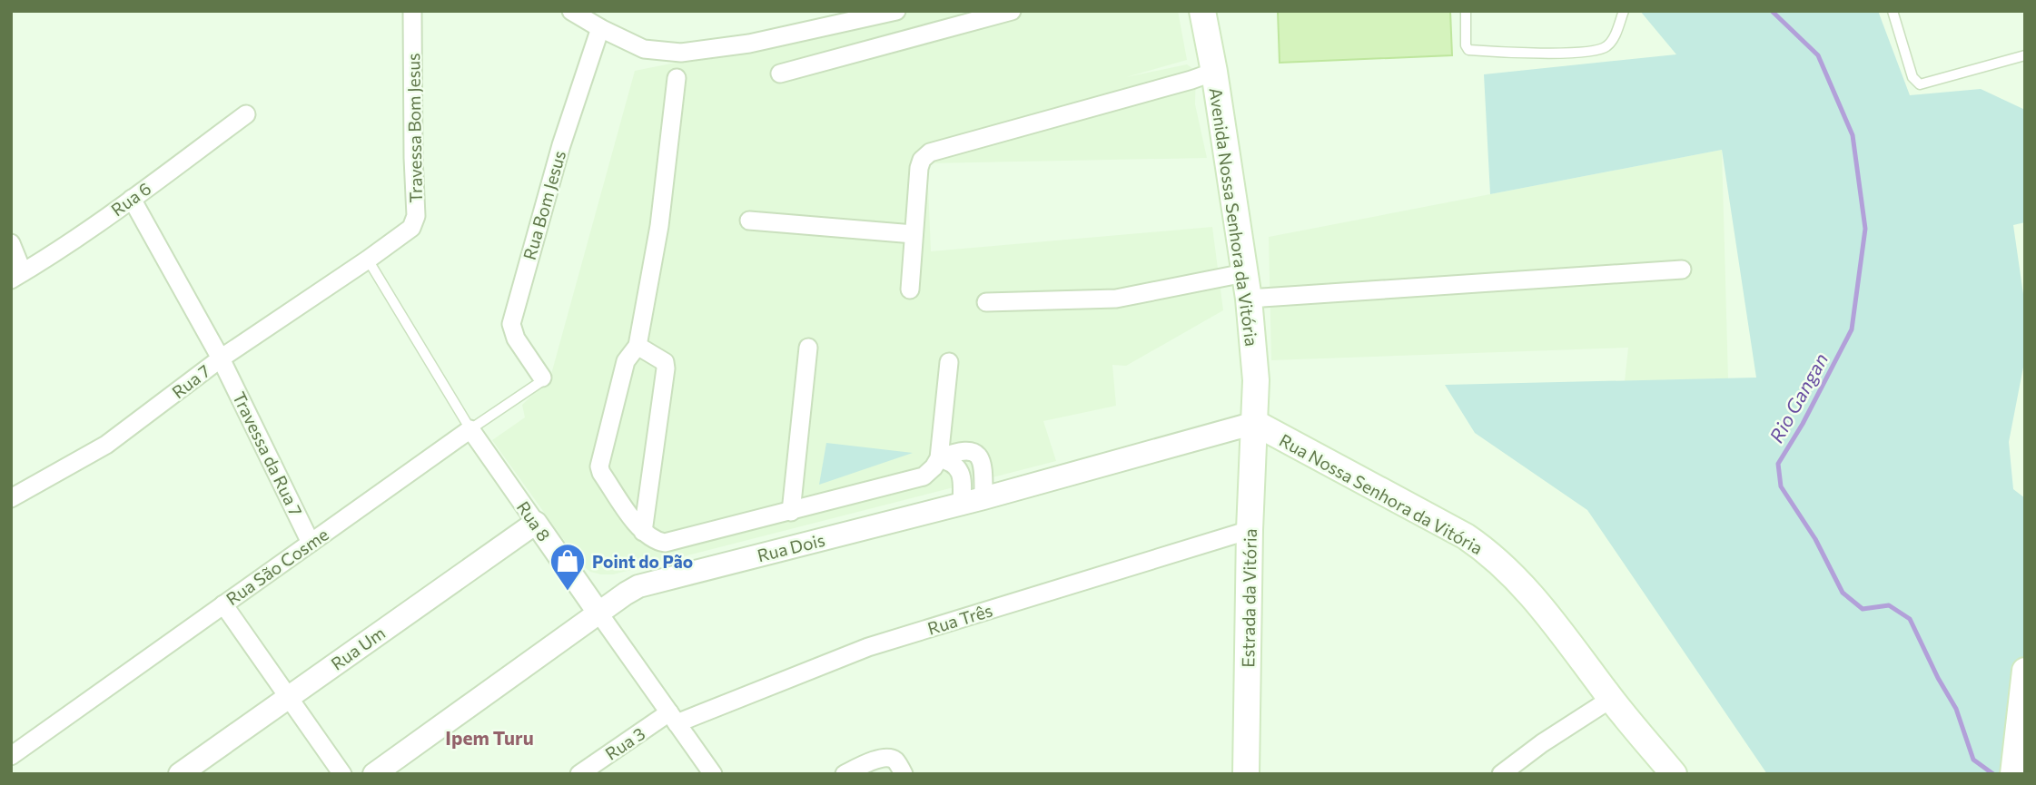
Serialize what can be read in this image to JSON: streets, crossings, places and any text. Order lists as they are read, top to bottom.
{
  "streets": {
    "main road": ["Avenida Nossa Senhora da Vitória", "Rua Nossa Senhora da Vitória", "Estrada da Vitória"],
    "street": [
      "Travessa Bom Jesus",
      "Rua 6",
      "Rua Bom Jesus",
      "Rua 7",
      "Travessa da Rua 7",
      "Rua 8",
      "Rua Dois",
      "Rua São Cosme",
      "Rua Três",
      "Rua Um",
      "Rua 3"
    ]
  },
  "crossings": [
    ["Travessa Bom Jesus", "Rua 7"],
    ["Travessa Bom Jesus", "Rua 8"],
    ["Rua 6", "Travessa da Rua 7"],
    ["Rua Bom Jesus", "Rua São Cosme"],
    ["Avenida Nossa Senhora da Vitória", "Rua Nossa Senhora da Vitória"],
    ["Avenida Nossa Senhora da Vitória", "Rua Dois"],
    ["Avenida Nossa Senhora da Vitória", "Estrada da Vitória"],
    ["Rua 7", "Travessa da Rua 7"],
    ["Rua 7", "Rua 8"],
    ["Travessa da Rua 7", "Rua São Cosme"],
    ["Rua Nossa Senhora da Vitória", "Rua Dois"],
    ["Rua Nossa Senhora da Vitória", "Estrada da Vitória"],
    ["Rua 8", "Rua Dois"],
    ["Rua 8", "Rua São Cosme"],
    ["Rua 8", "Rua Três"],
    ["Rua 8", "Rua Um"],
    ["Rua 8", "Rua 3"],
    ["Rua Dois", "Estrada da Vitória"],
    ["Estrada da Vitória", "Rua Três"],
    ["Rua Três", "Rua 3"]
  ],
  "districts": ["Ipem Turu"],
  "water": ["Rio Gangan"],
  "places": {
    "shop": ["Point do Pão"]
  }
}
